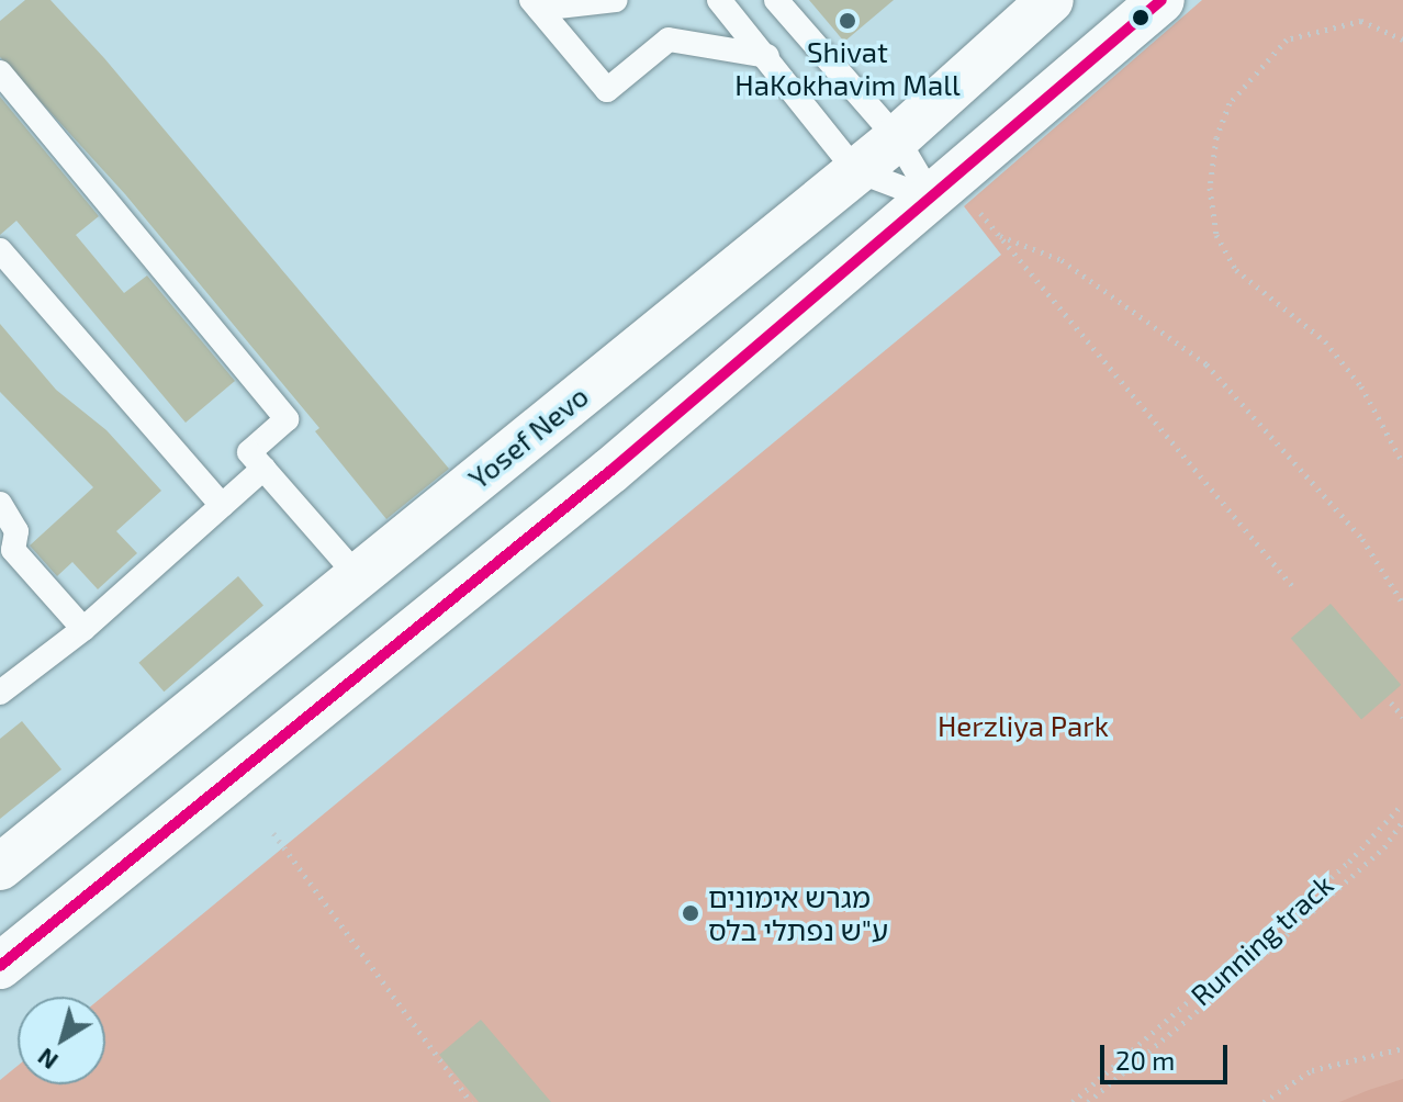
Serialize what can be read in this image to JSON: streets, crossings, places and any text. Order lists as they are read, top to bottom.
{
  "streets": {
    "street": ["Yosef Nevo"],
    "path": ["Running track"]
  },
  "parks": ["Herzliya Park"],
  "places": ["Shivat HaKokhavim Mall", "מגרש אימונים ע\"ש נפתלי בלס"],
  "scale_bar": "20 m",
  "north": "bottom left"
}
